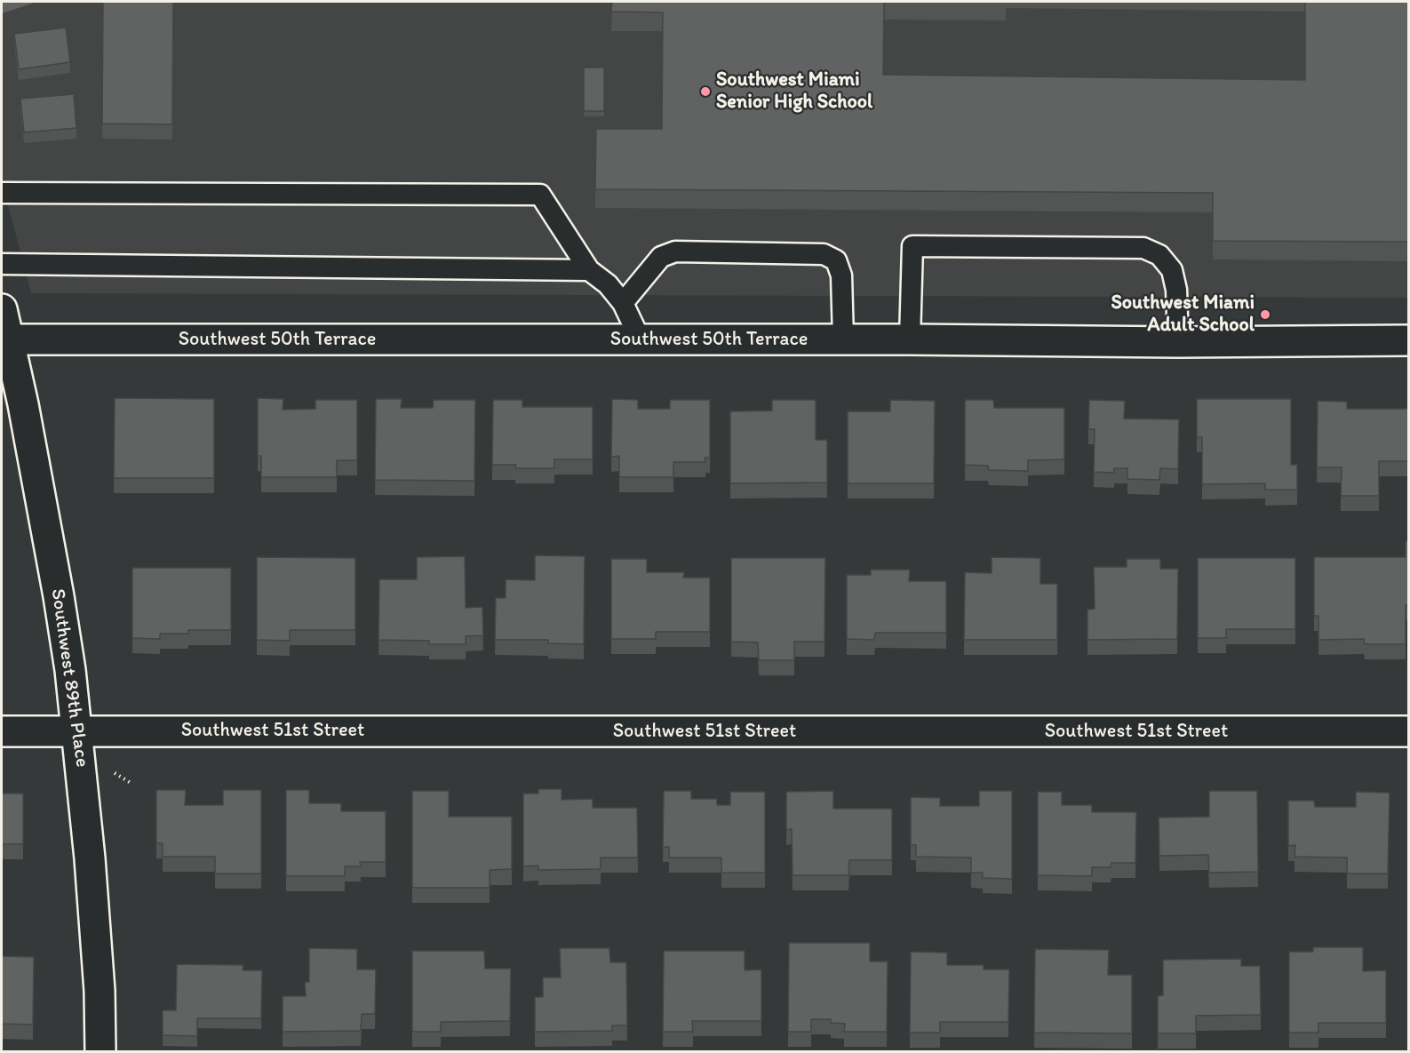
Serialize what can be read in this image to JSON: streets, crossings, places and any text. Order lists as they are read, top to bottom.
{
  "streets": {
    "street": ["Southwest 50th Terrace", "Southwest 89th Place", "Southwest 51st Street"]
  },
  "crossings": [
    ["Southwest 50th Terrace", "Southwest 89th Place"],
    ["Southwest 89th Place", "Southwest 51st Street"]
  ],
  "places": ["Southwest Miami Senior High School", "Southwest Miami Adult School"]
}
